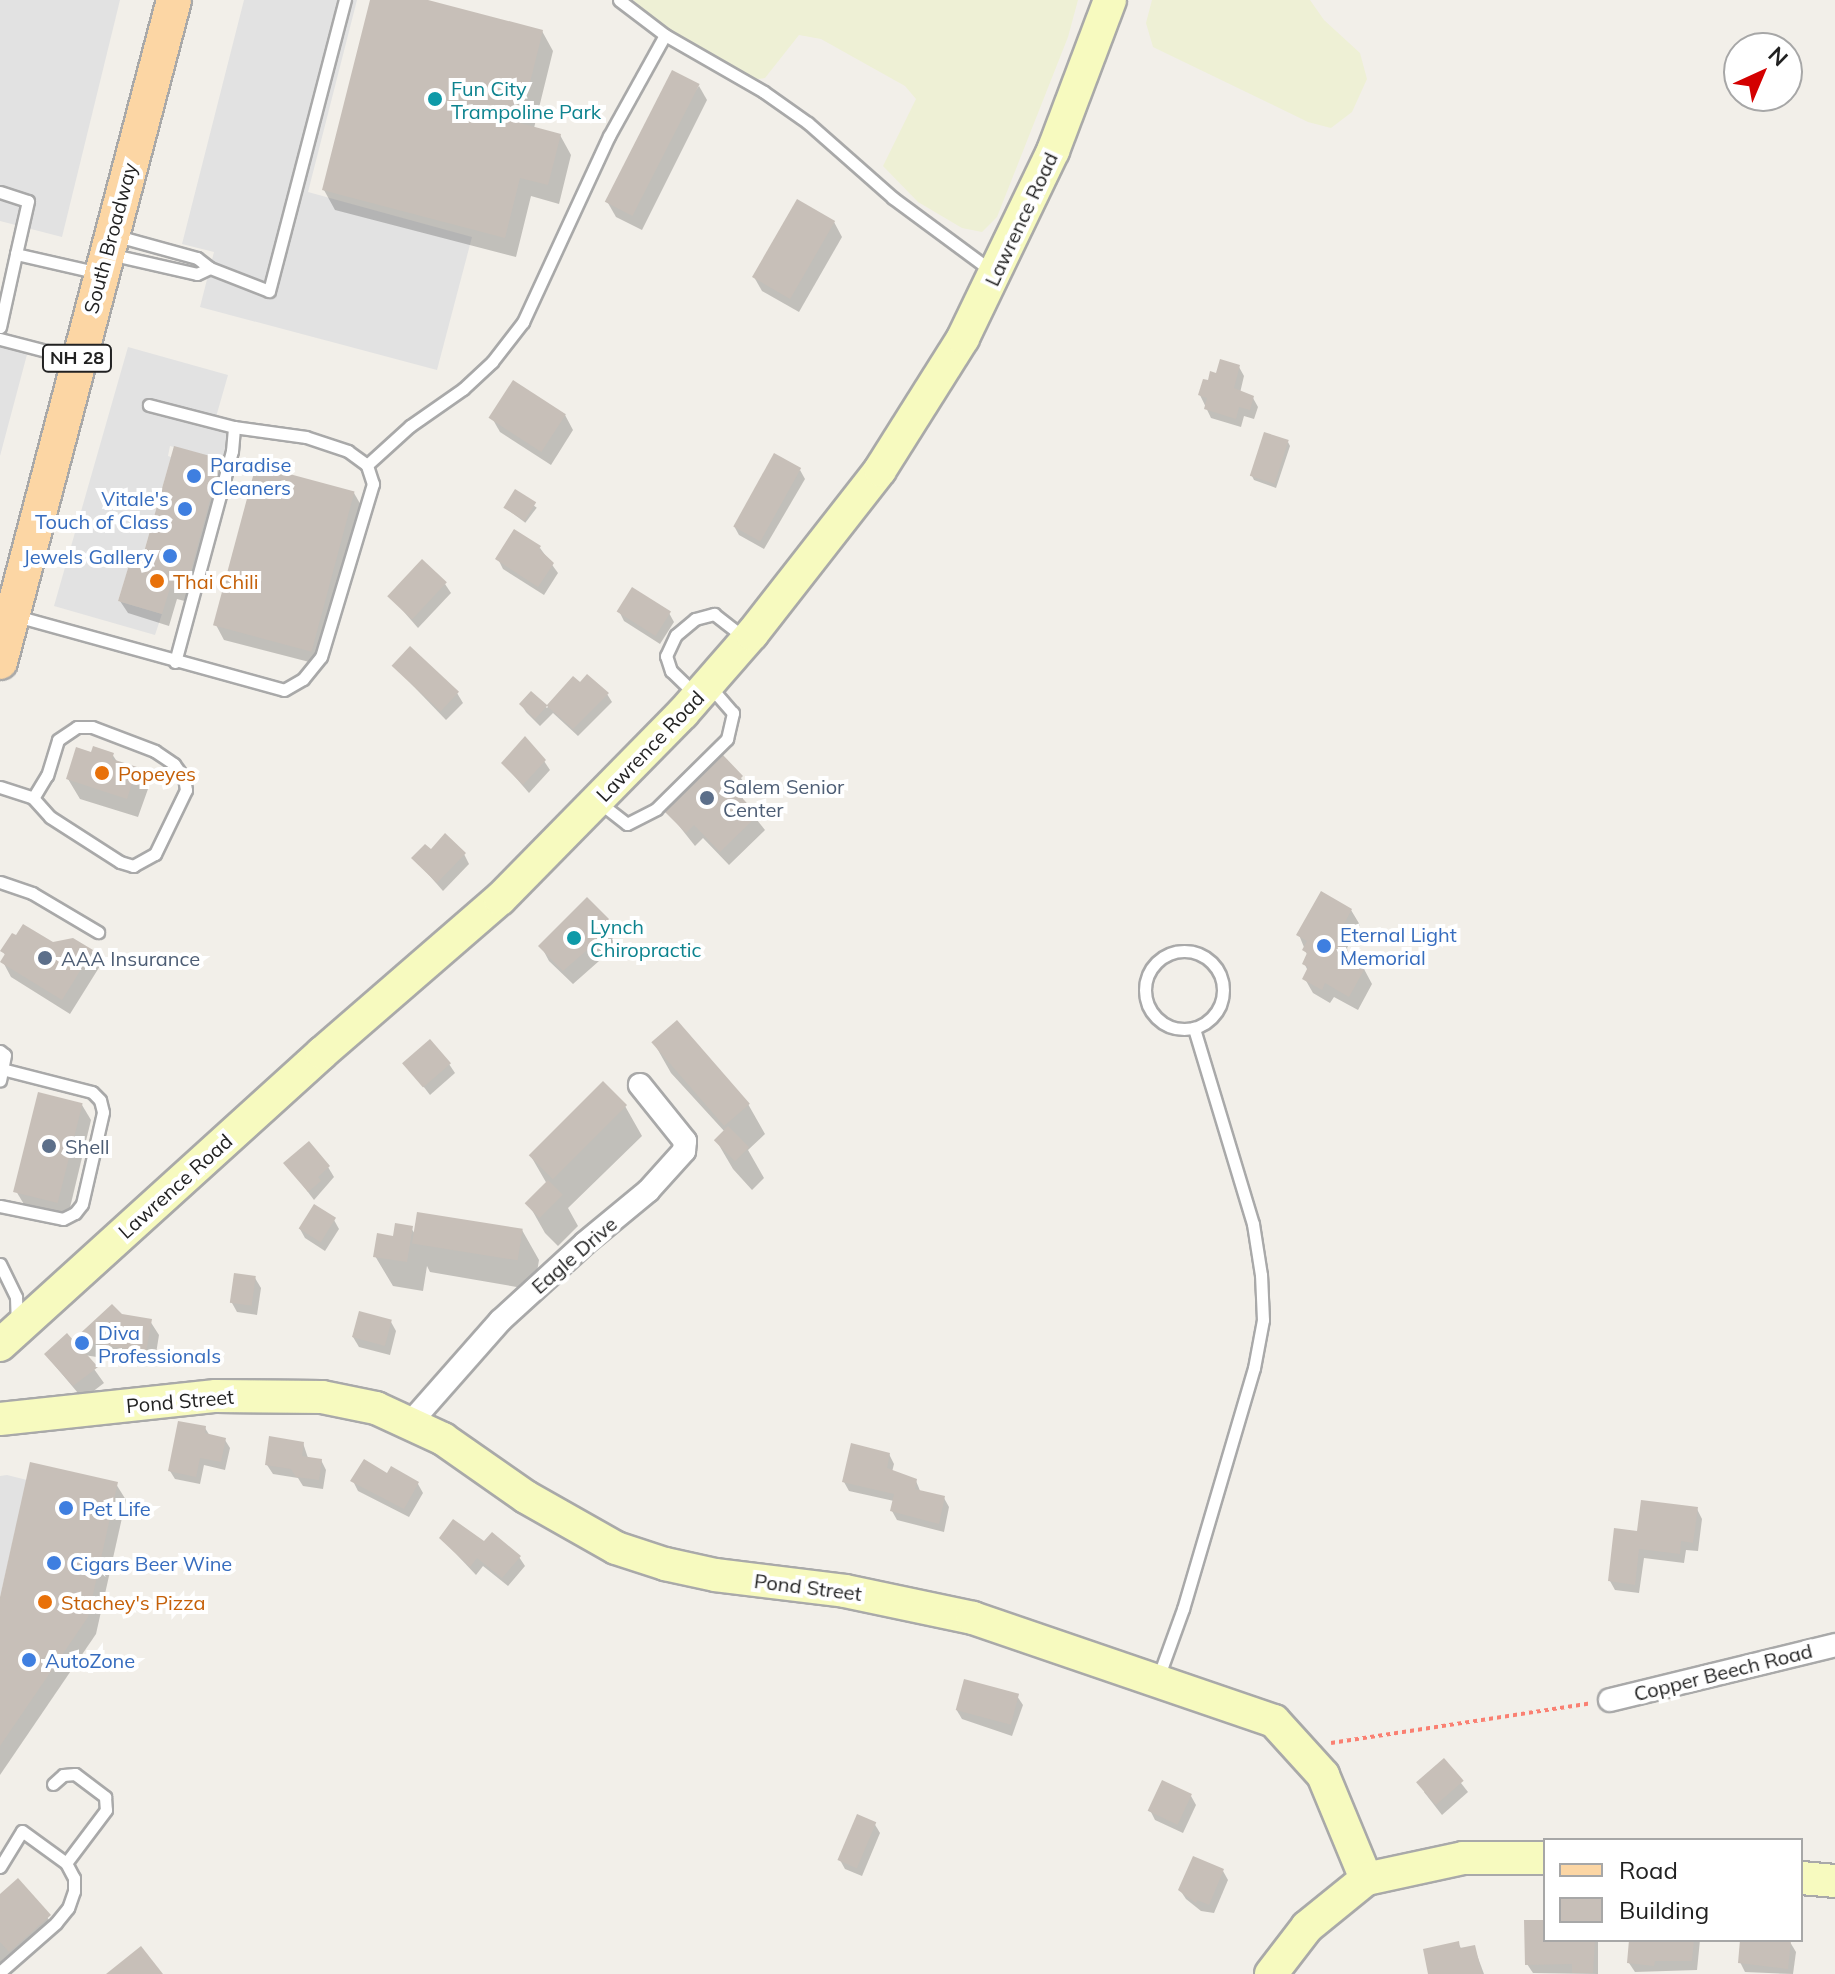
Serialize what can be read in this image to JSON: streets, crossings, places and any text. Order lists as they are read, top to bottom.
{
  "streets": {
    "main road": ["South Broadway", "NH 28"],
    "street": [
      "Lawrence Road",
      "Eagle Drive",
      "Pond Street",
      "Copper Beech Road"
    ]
  },
  "crossings": [
    ["Eagle Drive", "Pond Street"]
  ],
  "places": [
    "Fun City Trampoline Park",
    "Paradise Cleaners",
    "Vitale's Touch of Class",
    "Jewels Gallery",
    "Thai Chili",
    "Popeyes",
    "Salem Senior Center",
    "Lynch Chiropractic",
    "Eternal Light Memorial",
    "AAA Insurance",
    "Shell",
    "Diva Professionals",
    "Pet Life",
    "Cigars Beer Wine",
    "Stachey's Pizza",
    "AutoZone"
  ],
  "legend": ["Road", "Building"],
  "north": "top right"
}
